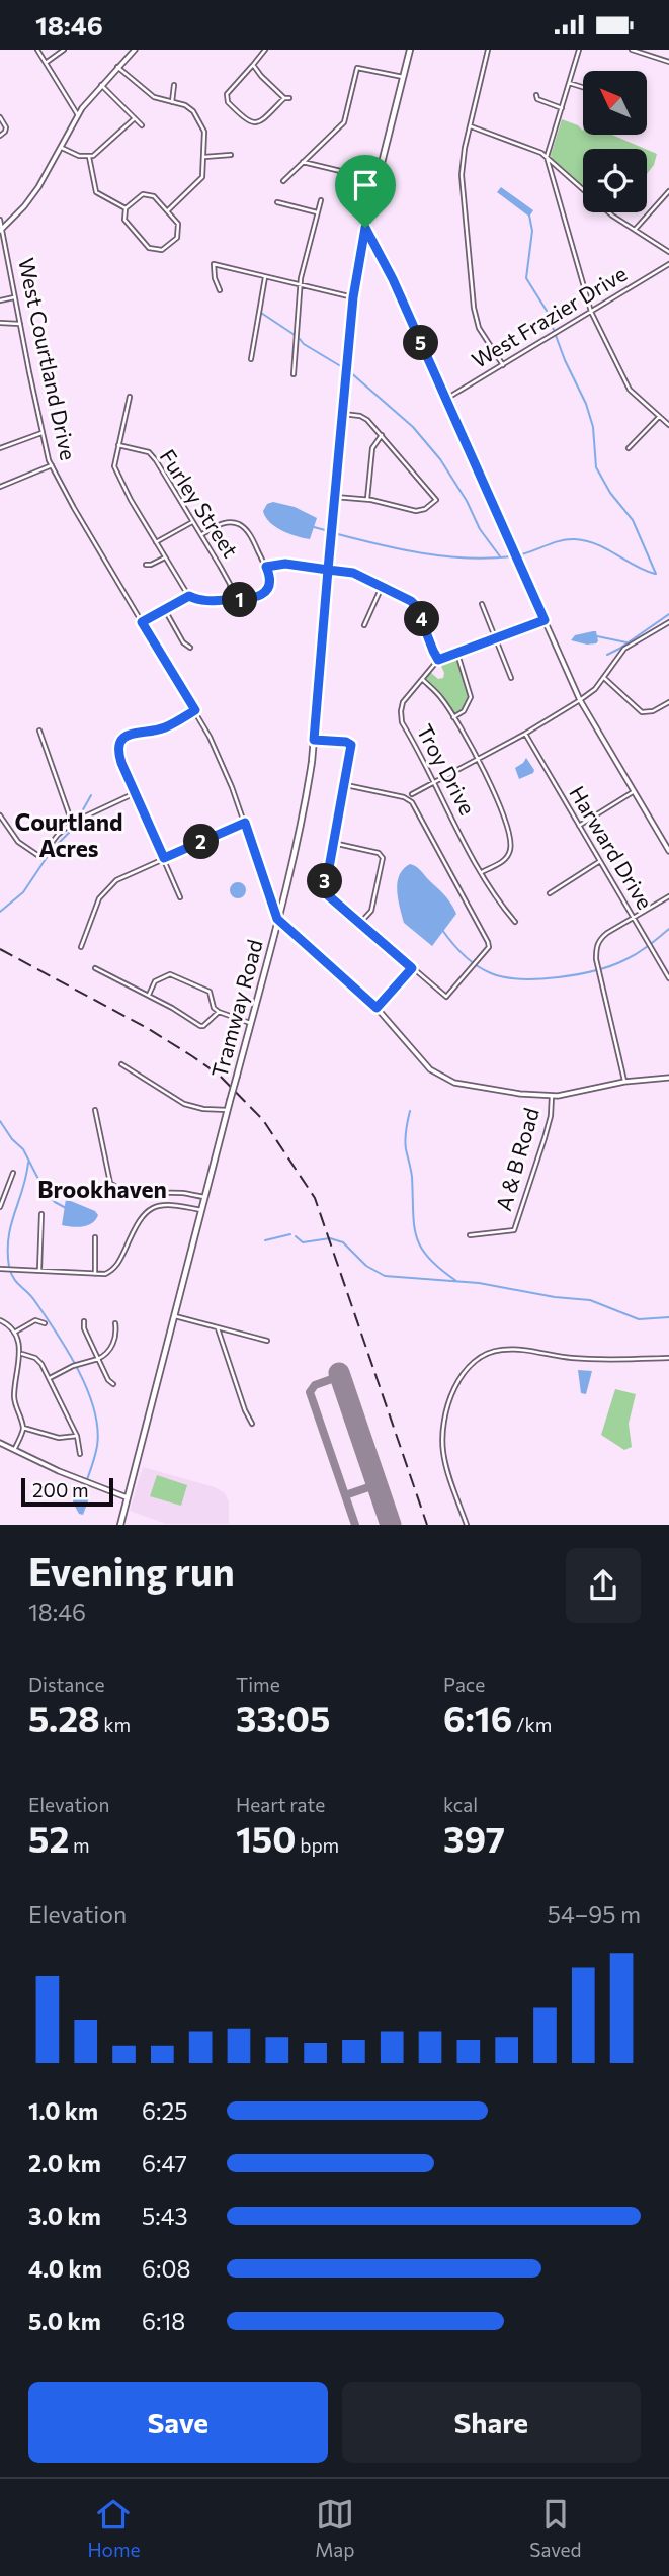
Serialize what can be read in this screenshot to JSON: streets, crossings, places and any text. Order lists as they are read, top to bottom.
{
  "streets": {
    "main road": ["Tramway Road"],
    "street": [
      "West Frazier Drive",
      "West Courtland Drive",
      "Furley Street",
      "Troy Drive",
      "Harward Drive",
      "A & B Road"
    ]
  },
  "crossings": [
    ["West Courtland Drive", "Tramway Road"]
  ],
  "districts": ["Courtland Acres", "Brookhaven"],
  "scale_bar": "200 m",
  "north": "top left",
  "page": {
    "status": "18:46",
    "pins": [
      "5",
      "1",
      "4",
      "2",
      "3"
    ],
    "scale": "200 m",
    "heading": ["Evening run", "18:46"],
    "stats": [
      ["Distance", "5.28 km"],
      ["Time", "33:05"],
      ["Pace", "6:16 /km"],
      ["Elevation", "52 m"],
      ["Heart rate", "150 bpm"],
      ["kcal", "397"]
    ],
    "chart": ["Elevation", "54–95 m"],
    "list": [
      {
        "name": "1.0 km",
        "note": "6:25"
      },
      {
        "name": "2.0 km",
        "note": "6:47"
      },
      {
        "name": "3.0 km",
        "note": "5:43"
      },
      {
        "name": "4.0 km",
        "note": "6:08"
      },
      {
        "name": "5.0 km",
        "note": "6:18"
      }
    ],
    "buttons": ["Save", "Share"],
    "tabs": ["Home", "Map", "Saved"]
  }
}
